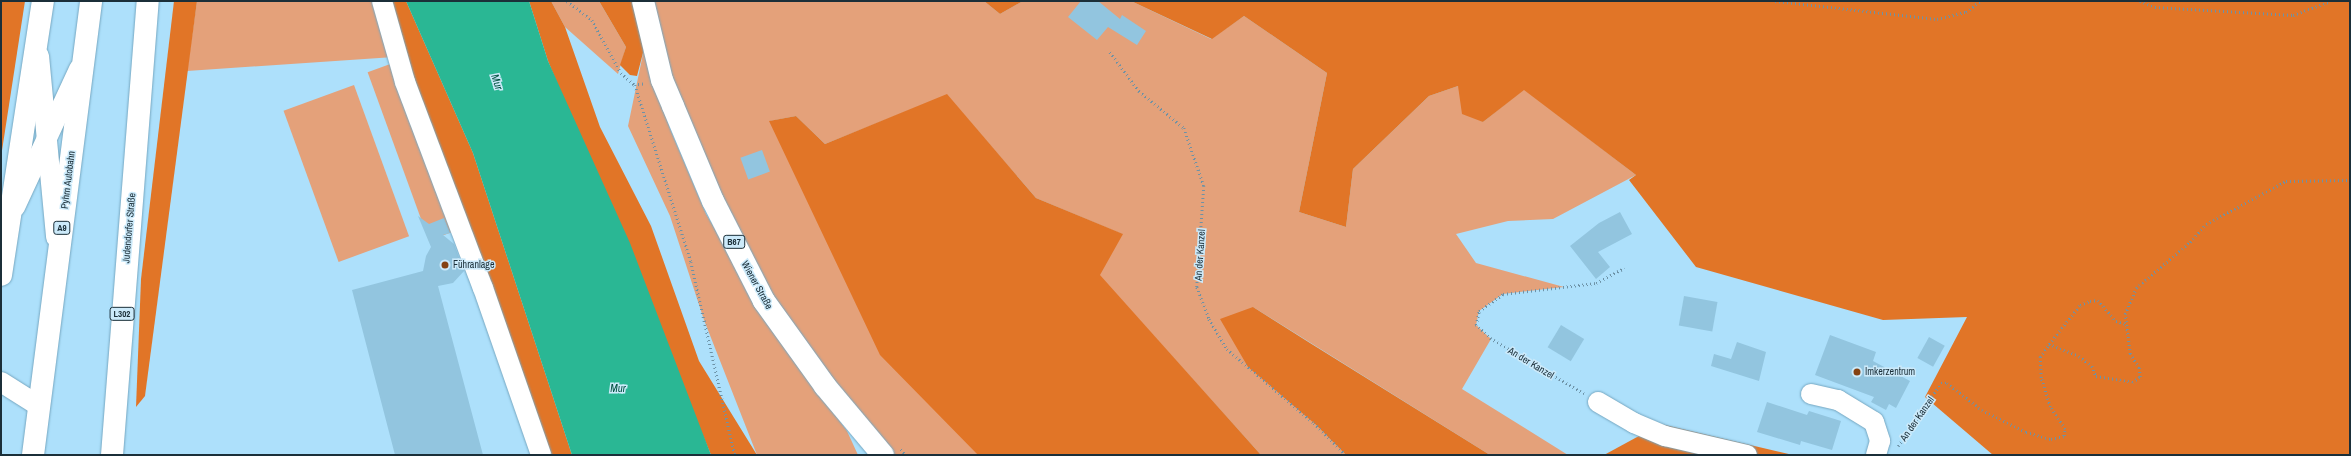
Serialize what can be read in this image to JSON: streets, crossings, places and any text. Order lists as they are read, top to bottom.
{
  "streets": {
    "main road": [
      "Pyhrn Autobahn",
      "A9",
      "Judendorfer Straße",
      "B67",
      "Wiener Straße",
      "L302"
    ],
    "path": ["An der Kanzel"]
  },
  "water": ["Mur"],
  "places": ["Führanlage", "Imkerzentrum"]
}
